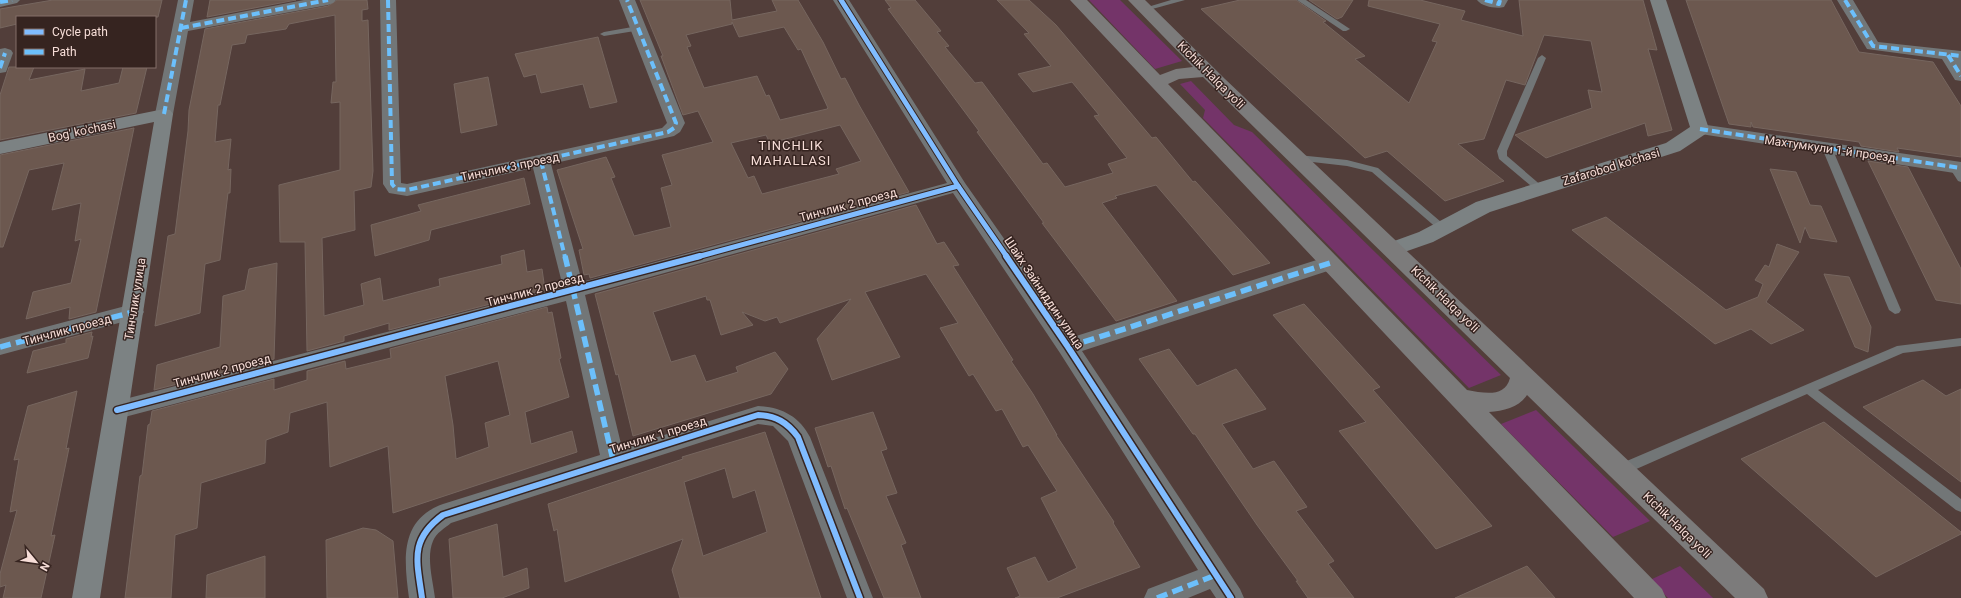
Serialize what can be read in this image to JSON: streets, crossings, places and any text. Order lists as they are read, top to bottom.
{
  "streets": {
    "highway": ["Kichik Halqa yo'li"],
    "street": [
      "Bog' ko'chasi",
      "Махтумкули 1-й проезд",
      "Тинчлик 3 проезд",
      "Zafarobod ko'chasi",
      "Тинчлик 2 проезд",
      "Шайх Зайниддин улица",
      "Тинчлик улица",
      "Тинчлик проезд",
      "Тинчлик 1 проезд"
    ]
  },
  "crossings": [
    ["Kichik Halqa yo'li", "Zafarobod ko'chasi"],
    ["Bog' ko'chasi", "Тинчлик улица"],
    ["Махтумкули 1-й проезд", "Zafarobod ko'chasi"],
    ["Тинчлик 3 проезд", "Тинчлик 2 проезд"],
    ["Тинчлик 2 проезд", "Шайх Зайниддин улица"],
    ["Тинчлик 2 проезд", "Тинчлик улица"],
    ["Тинчлик 2 проезд", "Тинчлик 1 проезд"],
    ["Тинчлик улица", "Тинчлик проезд"]
  ],
  "districts": ["TINCHLIK MAHALLASI"],
  "legend": ["Cycle path", "Path"],
  "north": "bottom right"
}
